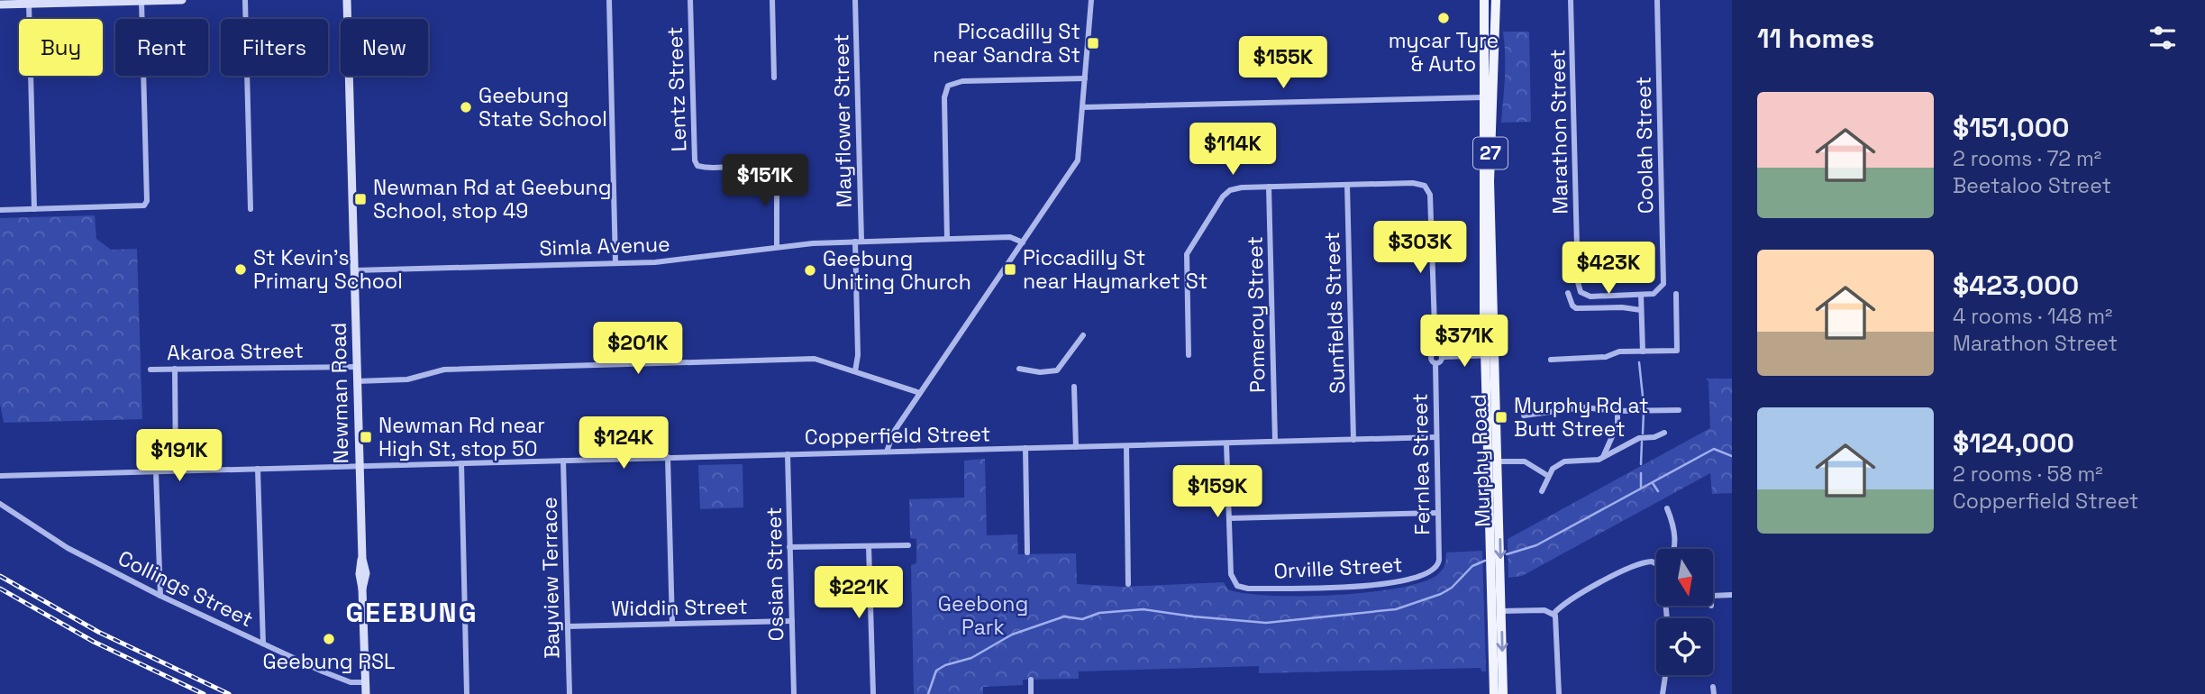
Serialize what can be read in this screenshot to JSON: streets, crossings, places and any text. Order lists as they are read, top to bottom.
{
  "streets": {
    "main road": ["27", "Newman Road", "Murphy Road"],
    "street": [
      "Lentz Street",
      "Mayflower Street",
      "Marathon Street",
      "Coolah Street",
      "Simla Avenue",
      "Sunfields Street",
      "Pomeroy Street",
      "Akaroa Street",
      "Copperfield Street",
      "Fernlea Street",
      "Orville Street",
      "Ossian Street",
      "Bayview Terrace",
      "Collings Street",
      "Widdin Street"
    ]
  },
  "crossings": [
    ["Lentz Street", "Simla Avenue"],
    ["Mayflower Street", "Simla Avenue"],
    ["Marathon Street", "Coolah Street"],
    ["Simla Avenue", "Newman Road"],
    ["Sunfields Street", "Copperfield Street"],
    ["Pomeroy Street", "Copperfield Street"],
    ["Akaroa Street", "Newman Road"],
    ["Newman Road", "Copperfield Street"],
    ["Newman Road", "Collings Street"],
    ["Copperfield Street", "Fernlea Street"],
    ["Copperfield Street", "Ossian Street"],
    ["Copperfield Street", "Bayview Terrace"],
    ["Fernlea Street", "Orville Street"],
    ["Ossian Street", "Widdin Street"],
    ["Bayview Terrace", "Widdin Street"]
  ],
  "districts": ["GEEBUNG"],
  "parks": ["Geebong Park"],
  "places": {
    "other": [
      "mycar Tyre & Auto",
      "Geebung State School",
      "St Kevin's Primary School",
      "Geebung Uniting Church",
      "Geebung RSL"
    ],
    "transit": [
      "Piccadilly St near Sandra St",
      "Newman Rd at Geebung School, stop 49",
      "Piccadilly St near Haymarket St",
      "Murphy Rd at Butt Street",
      "Newman Rd near High St, stop 50"
    ]
  },
  "north": "bottom",
  "page": {
    "heading": "11 homes",
    "chip": [
      "Buy",
      "Rent",
      "Filters",
      "New"
    ],
    "price": [
      "$155K",
      "$114K",
      "$151K",
      "$303K",
      "$423K",
      "$371K",
      "$201K",
      "$124K",
      "$191K",
      "$159K",
      "$221K"
    ],
    "list": [
      {
        "name": "$151,000",
        "note": "2 rooms · 72 m² · Beetaloo Street"
      },
      {
        "name": "$423,000",
        "note": "4 rooms · 148 m² · Marathon Street"
      },
      {
        "name": "$124,000",
        "note": "2 rooms · 58 m² · Copperfield Street"
      }
    ]
  }
}
